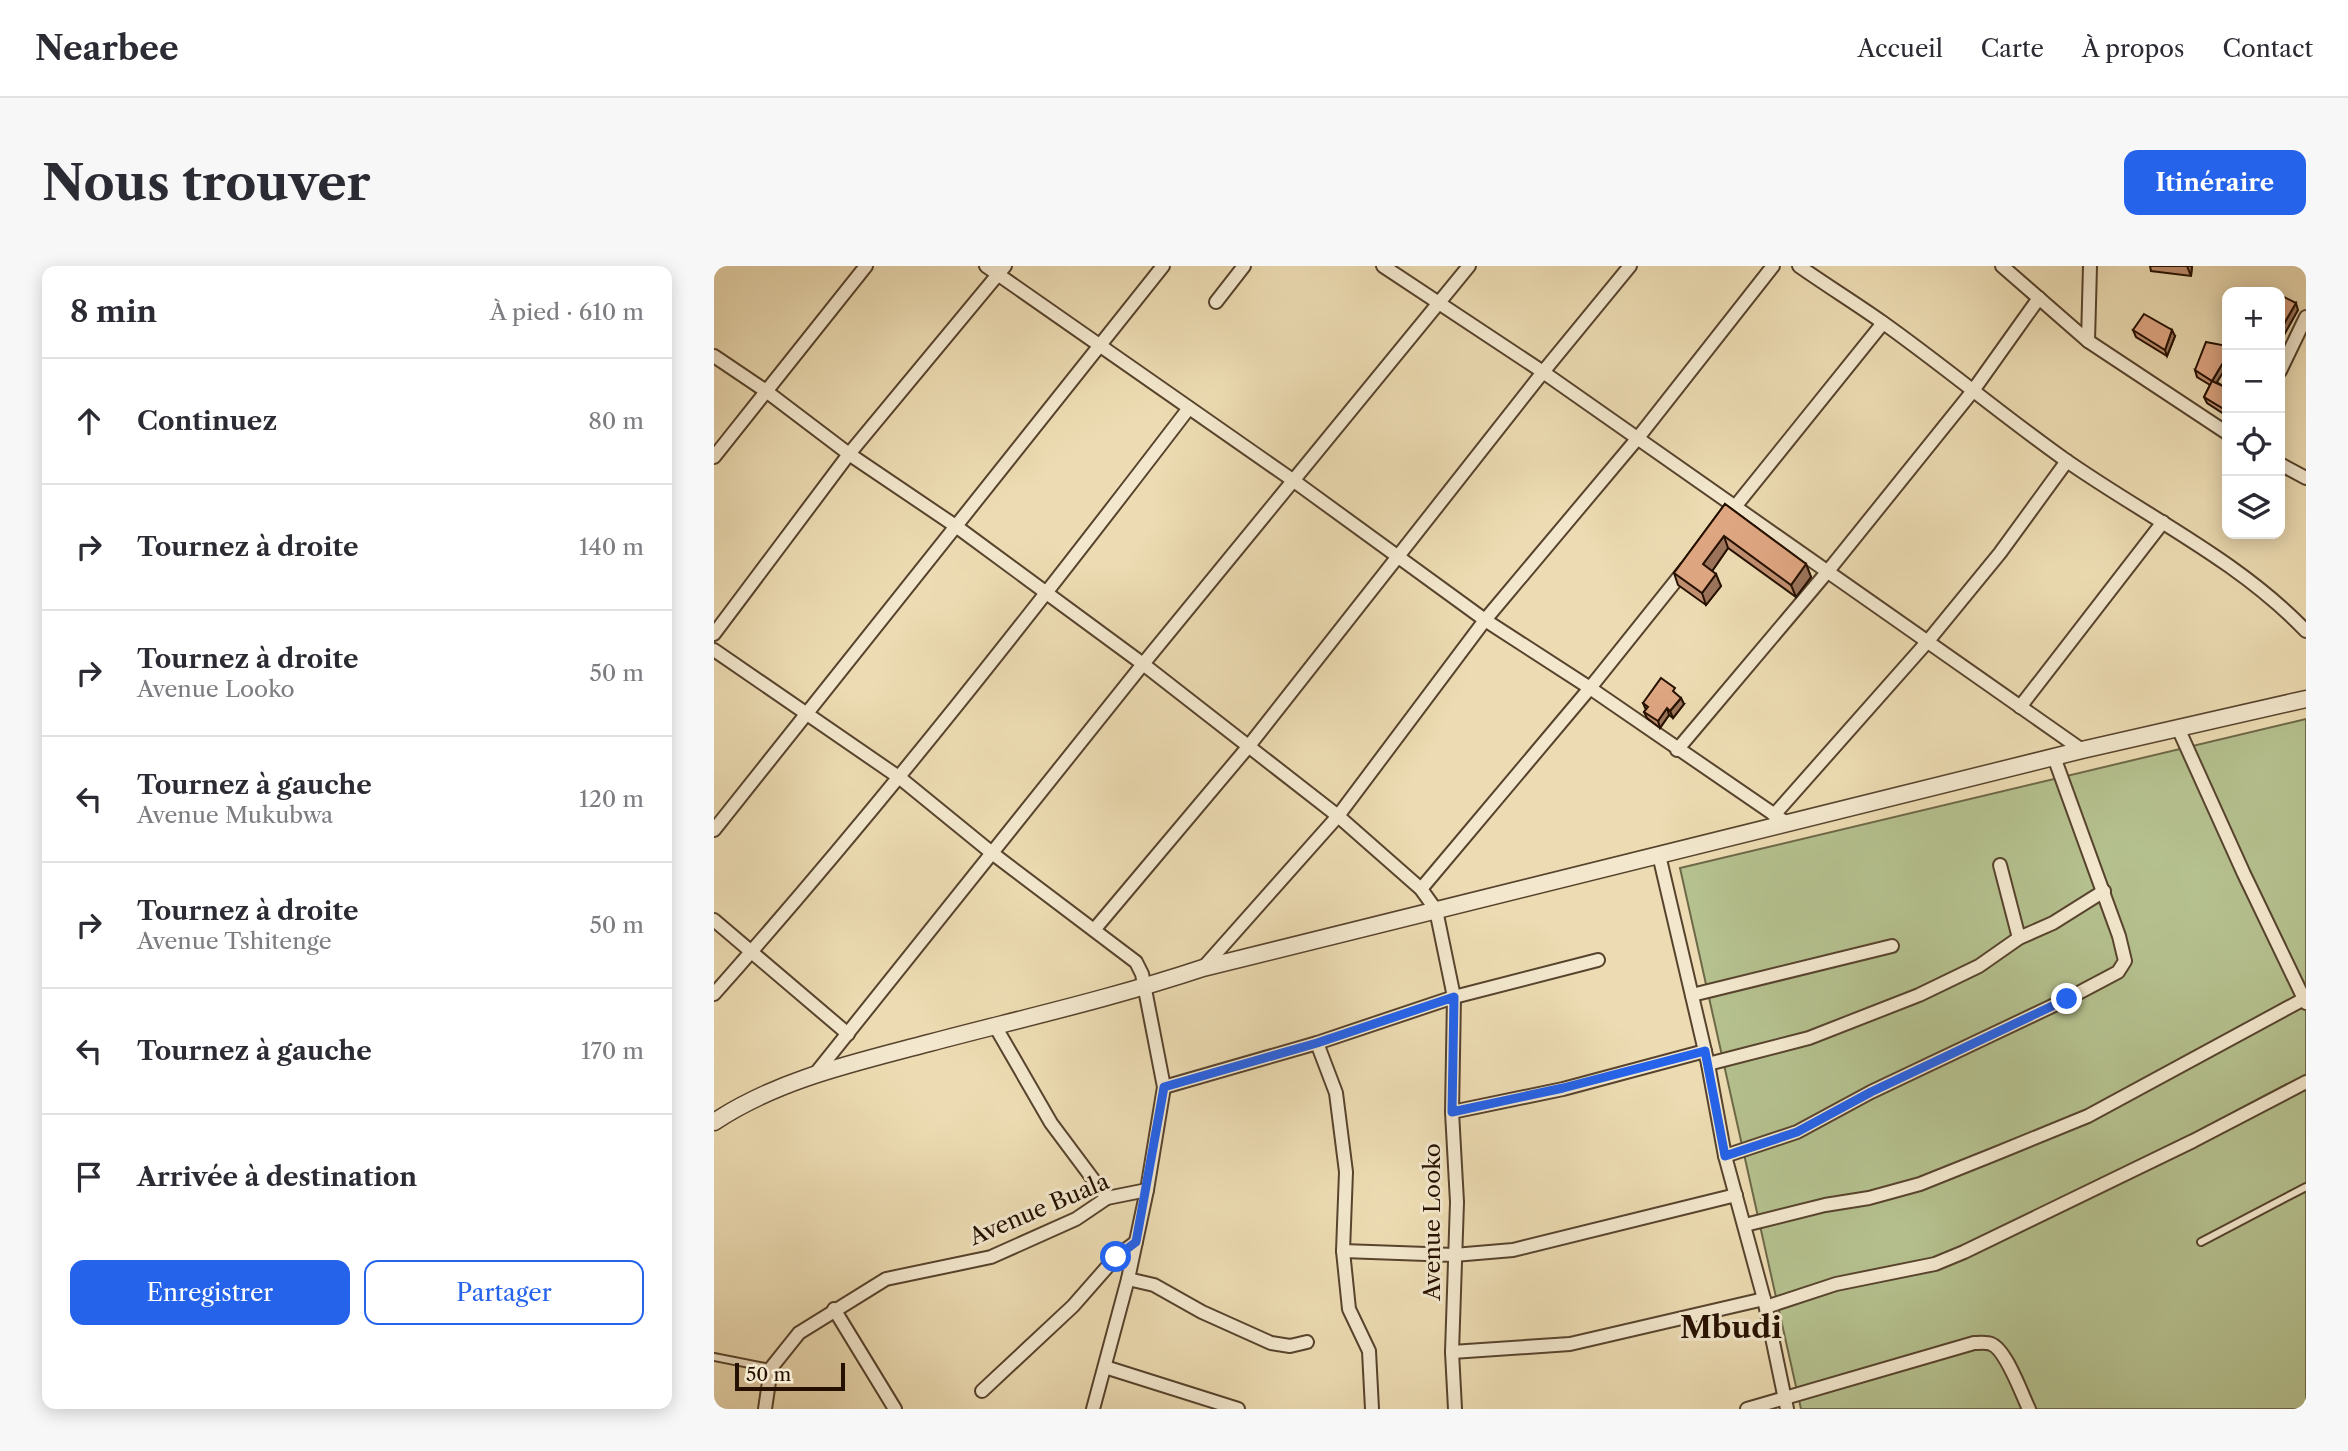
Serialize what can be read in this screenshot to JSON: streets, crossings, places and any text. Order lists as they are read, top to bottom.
{
  "streets": {
    "street": ["Avenue Buala", "Avenue Looko"]
  },
  "districts": ["Mbudi"],
  "scale_bar": "50 m",
  "page": {
    "header": "Nearbee",
    "nav": [
      "Accueil",
      "Carte",
      "À propos",
      "Contact"
    ],
    "buttons": [
      "Itinéraire",
      ["Enregistrer", "Partager"]
    ],
    "title": "Nous trouver",
    "heading": ["8 min", "À pied · 610 m"],
    "map_buttons": ["+", "−"],
    "list": [
      ["Continuez", "80 m"],
      ["Tournez à droite", "140 m"],
      ["Tournez à droite", "Avenue Looko", "50 m"],
      ["Tournez à gauche", "Avenue Mukubwa", "120 m"],
      ["Tournez à droite", "Avenue Tshitenge", "50 m"],
      ["Tournez à gauche", "170 m"],
      "Arrivée à destination"
    ],
    "scale": "50 m"
  }
}
